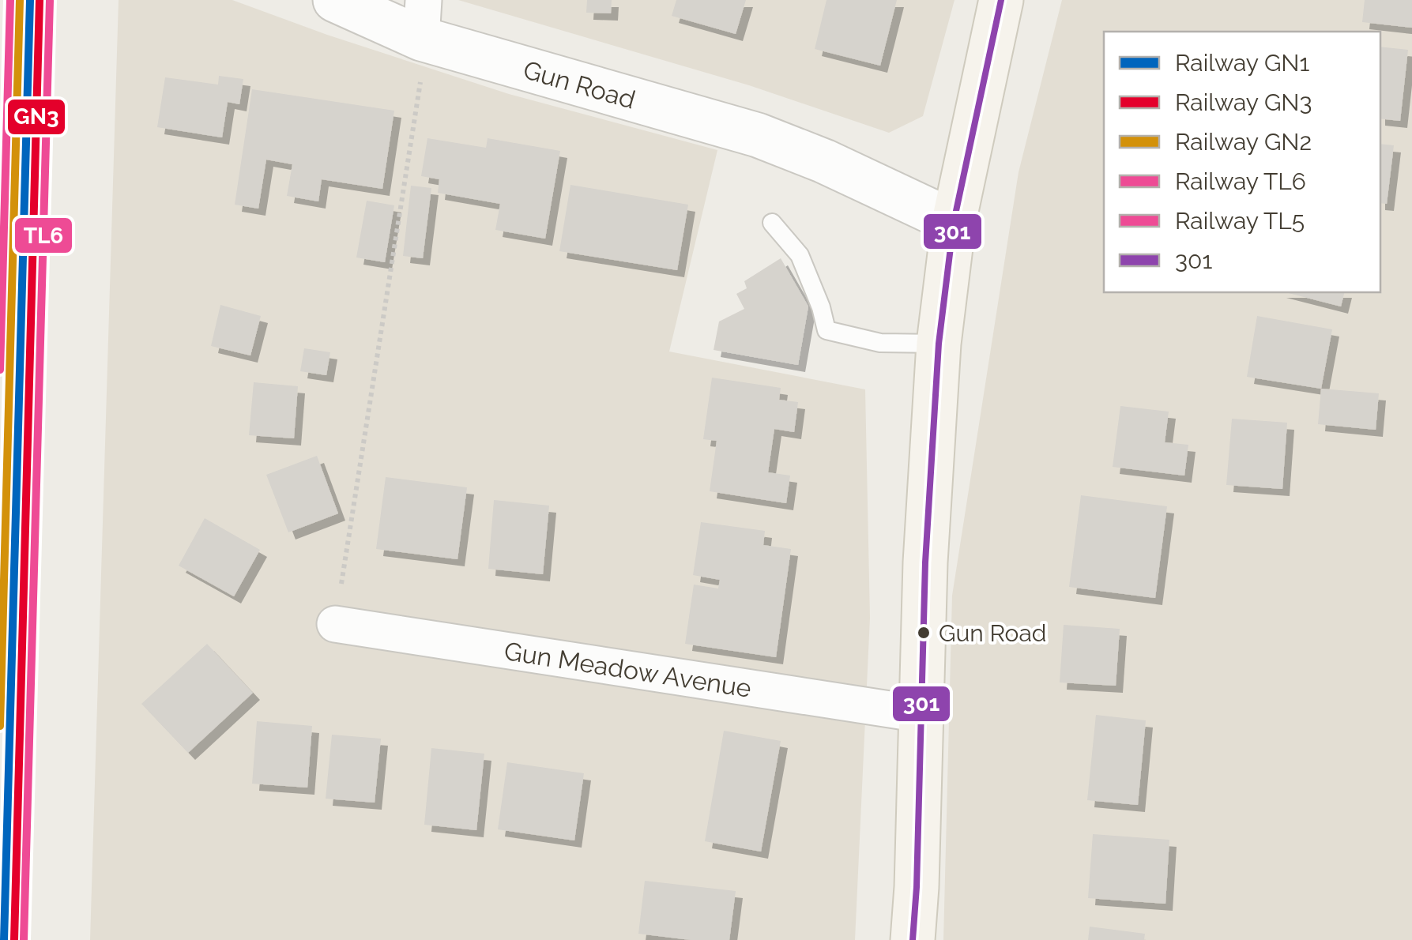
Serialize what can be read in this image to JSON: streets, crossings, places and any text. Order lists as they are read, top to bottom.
{
  "streets": {
    "street": ["Gun Road", "Gun Meadow Avenue"]
  },
  "places": ["Gun Road"],
  "lines": [
    "rail line GN1",
    "rail line GN3",
    "rail line GN2",
    "rail line TL5",
    "transit line 301",
    "rail line TL6"
  ],
  "legend": [
    "Railway GN1",
    "Railway GN3",
    "Railway GN2",
    "Railway TL6",
    "Railway TL5",
    "301"
  ]
}
